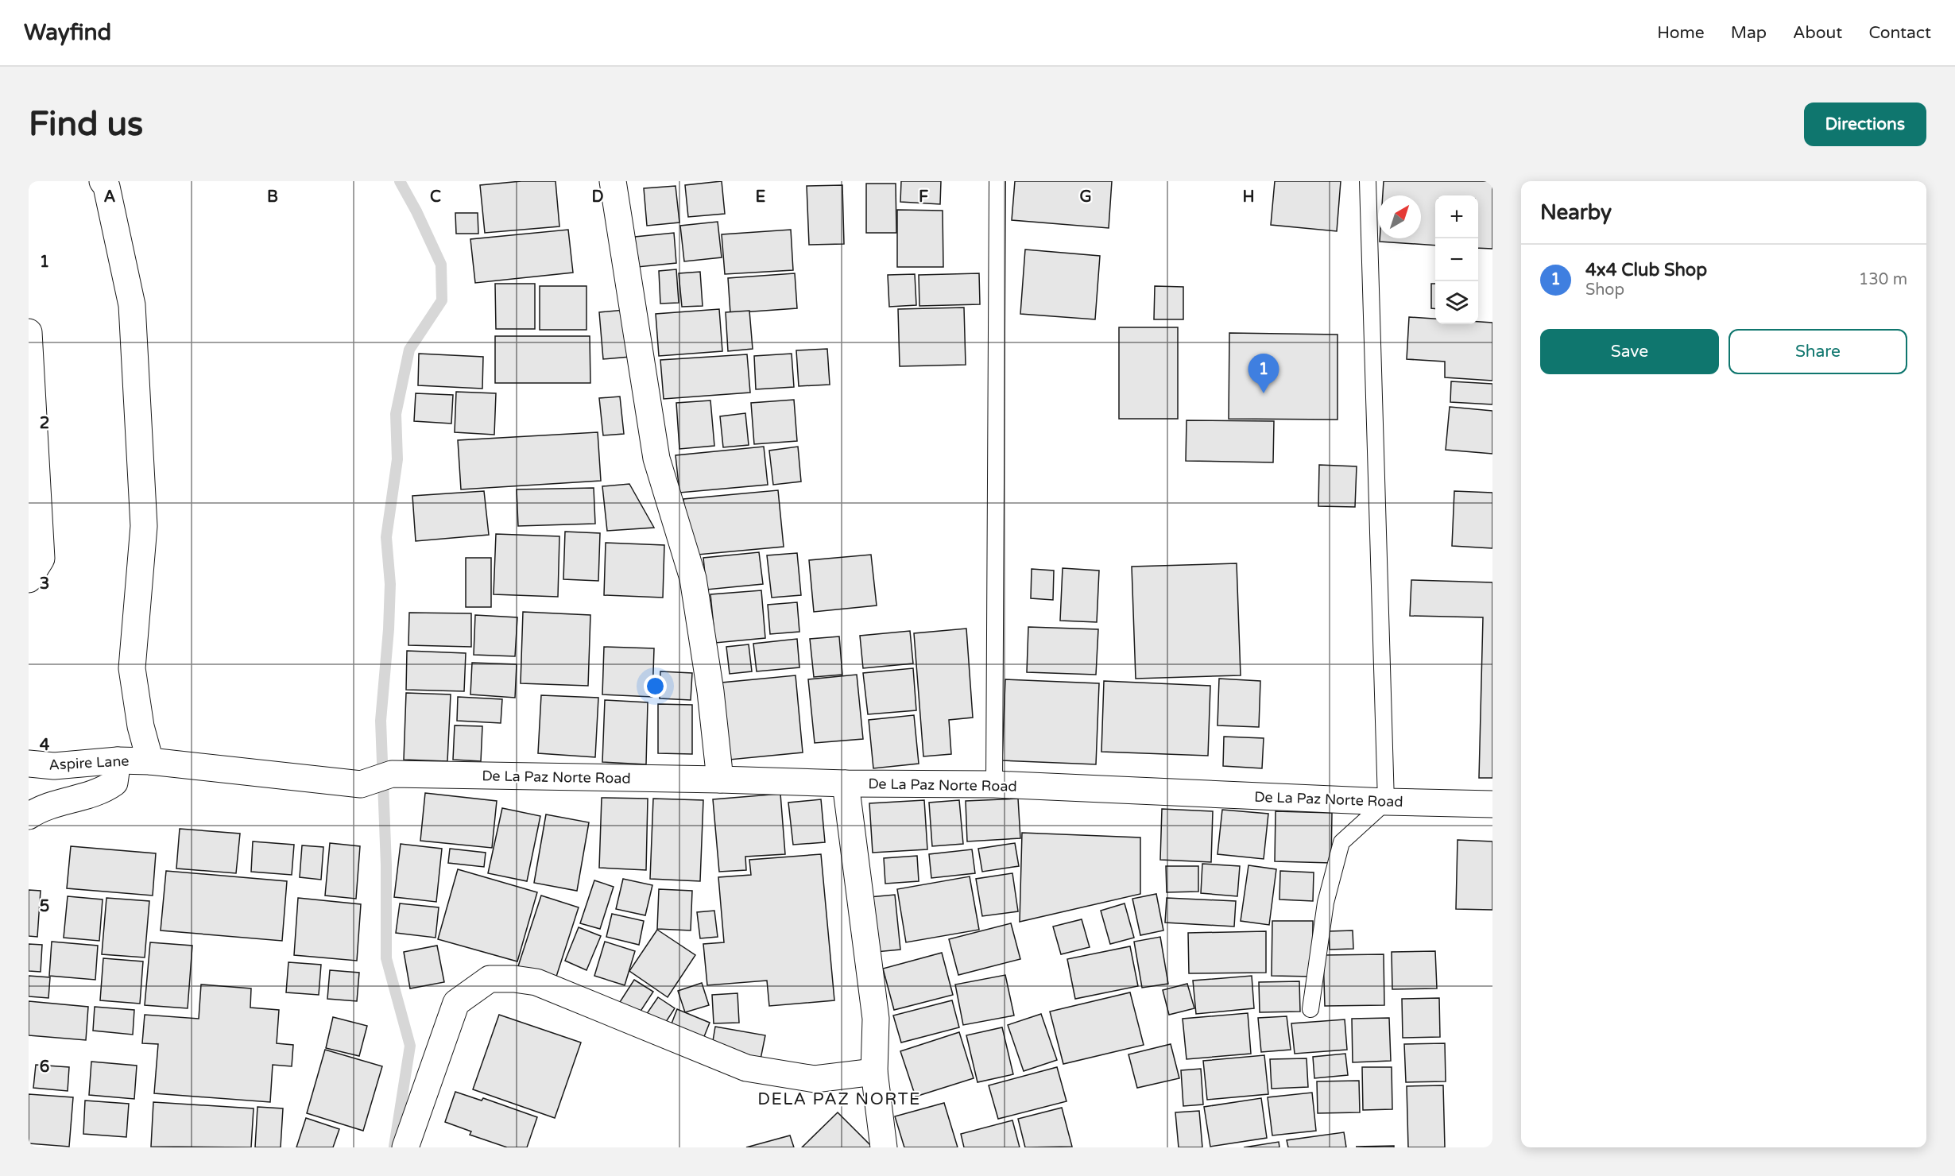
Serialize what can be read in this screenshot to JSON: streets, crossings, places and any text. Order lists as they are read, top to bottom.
{
  "streets": {
    "street": ["Aspire Lane", "De La Paz Norte Road"]
  },
  "crossings": [
    ["Aspire Lane", "De La Paz Norte Road"]
  ],
  "districts": ["DELA PAZ NORTE"],
  "north": "top right",
  "page": {
    "header": "Wayfind",
    "nav": [
      "Home",
      "Map",
      "About",
      "Contact"
    ],
    "buttons": [
      "Directions",
      ["Save", "Share"]
    ],
    "title": "Find us",
    "heading": "Nearby",
    "map_buttons": ["+", "−"],
    "list": [
      {
        "mark": "1",
        "name": "4x4 Club Shop",
        "note": "Shop",
        "value": "130 m"
      }
    ],
    "pins": "1"
  },
  "grid": {
    "columns": [
      "A",
      "B",
      "C",
      "D",
      "E",
      "F",
      "G",
      "H"
    ],
    "rows": [
      "1",
      "2",
      "3",
      "4",
      "5",
      "6"
    ]
  }
}
